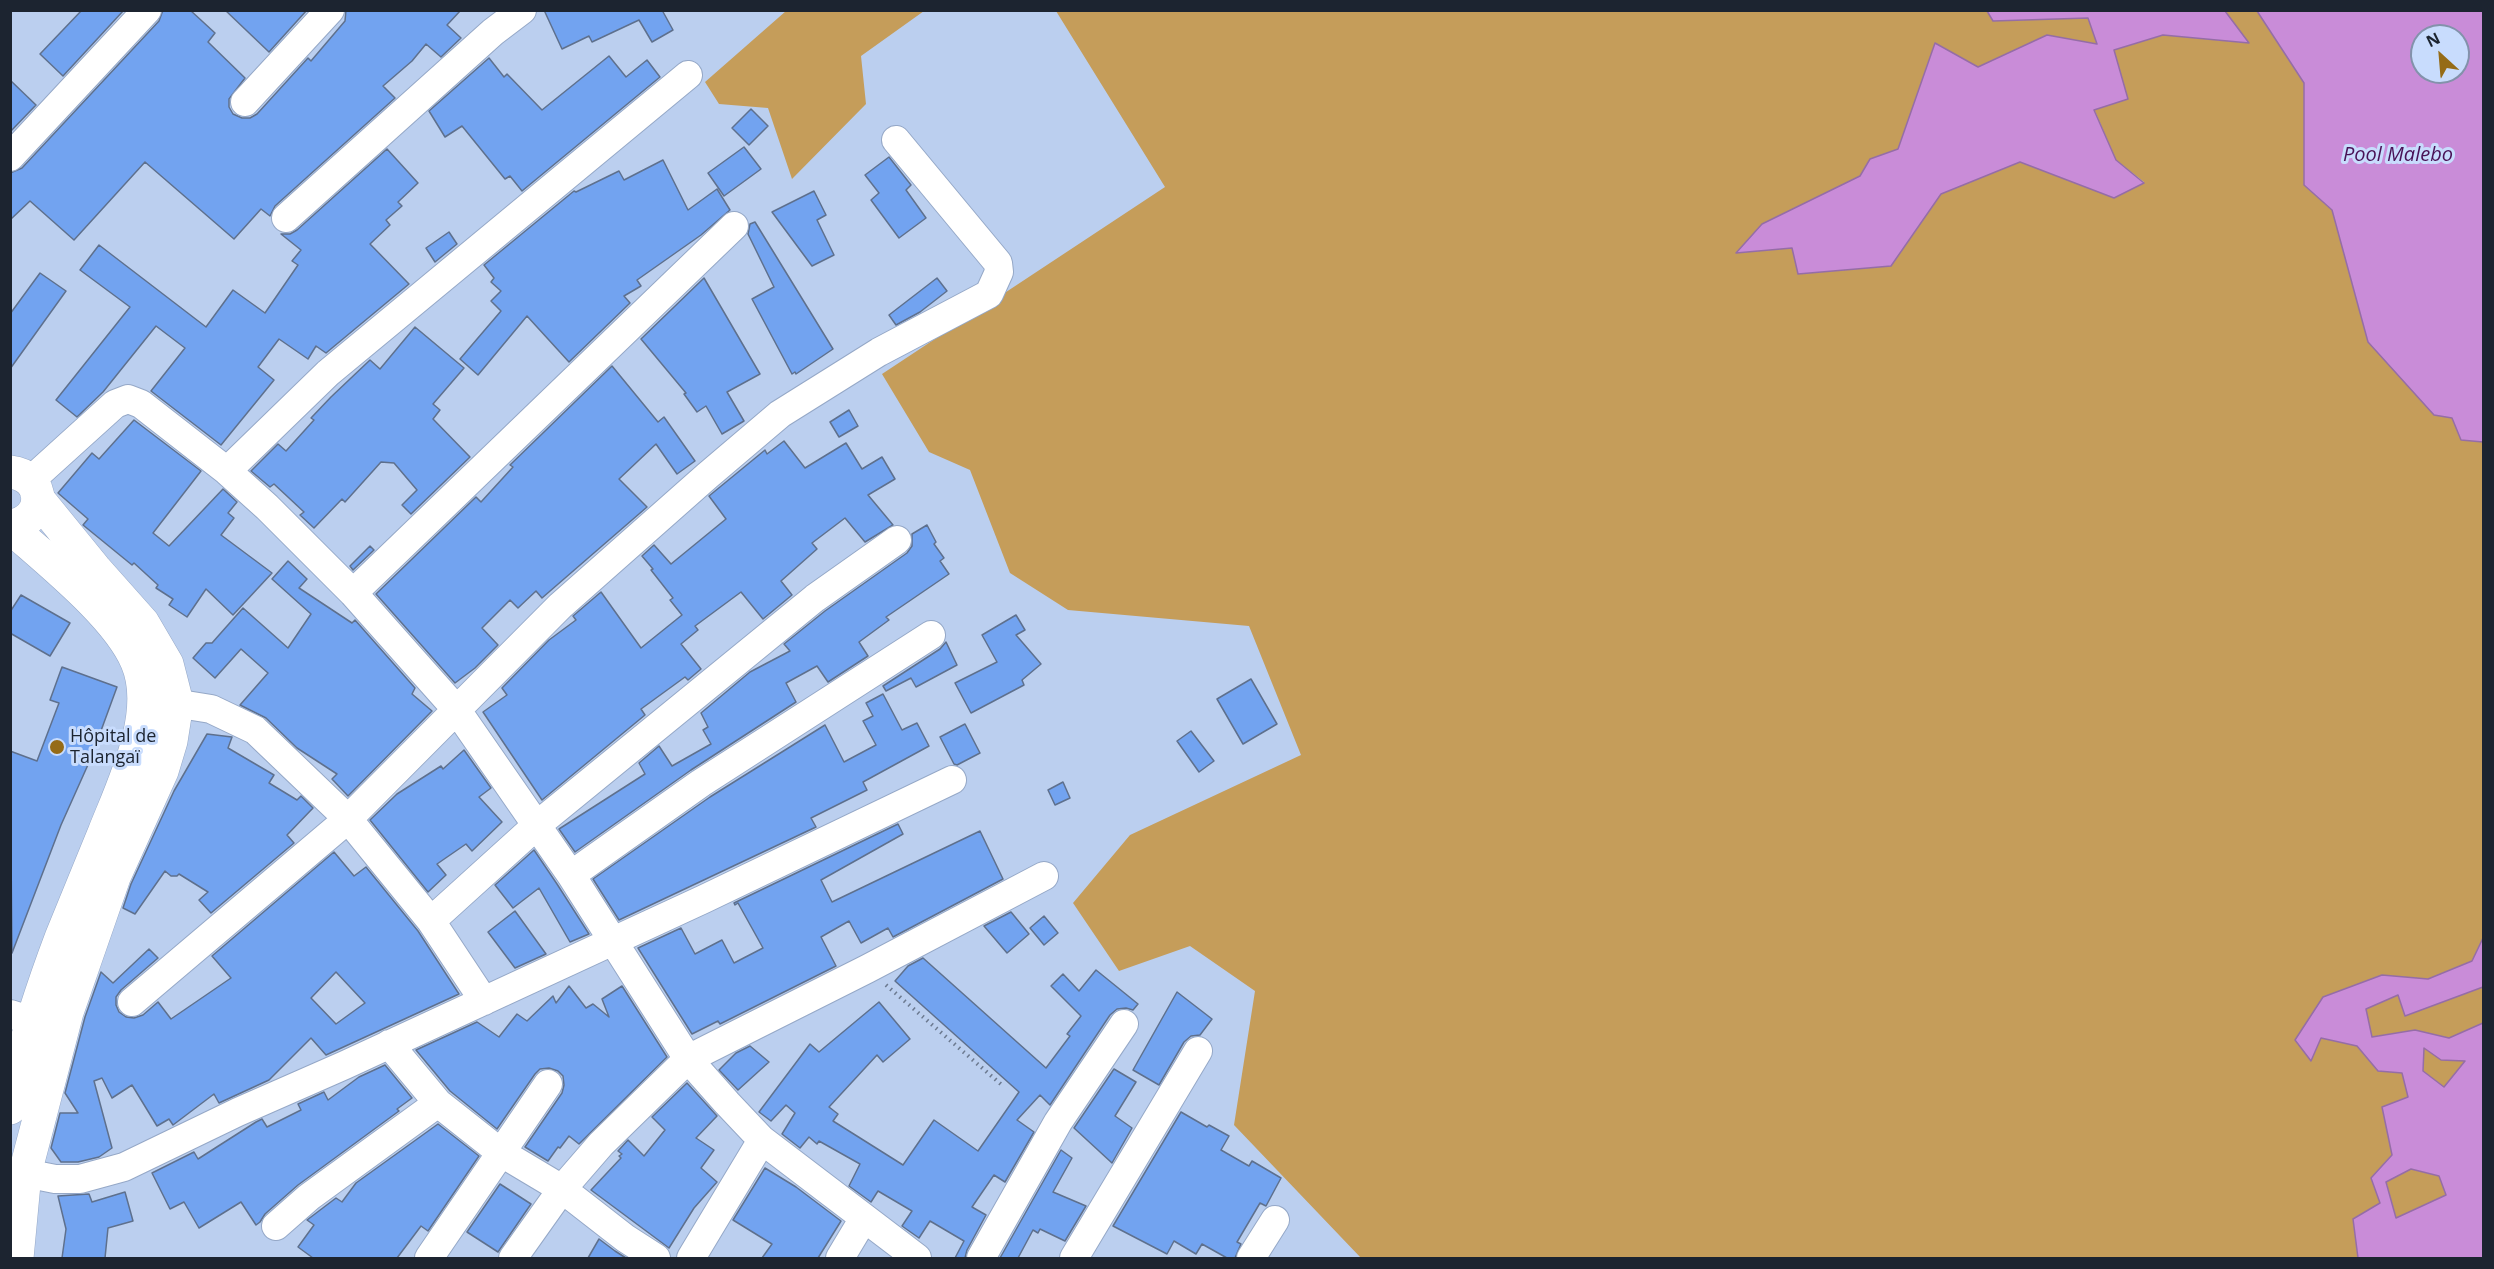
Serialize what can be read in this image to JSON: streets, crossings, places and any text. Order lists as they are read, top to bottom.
{
  "water": ["Pool Malebo"],
  "places": ["Hôpital de Talangaï"],
  "north": "top left"
}
